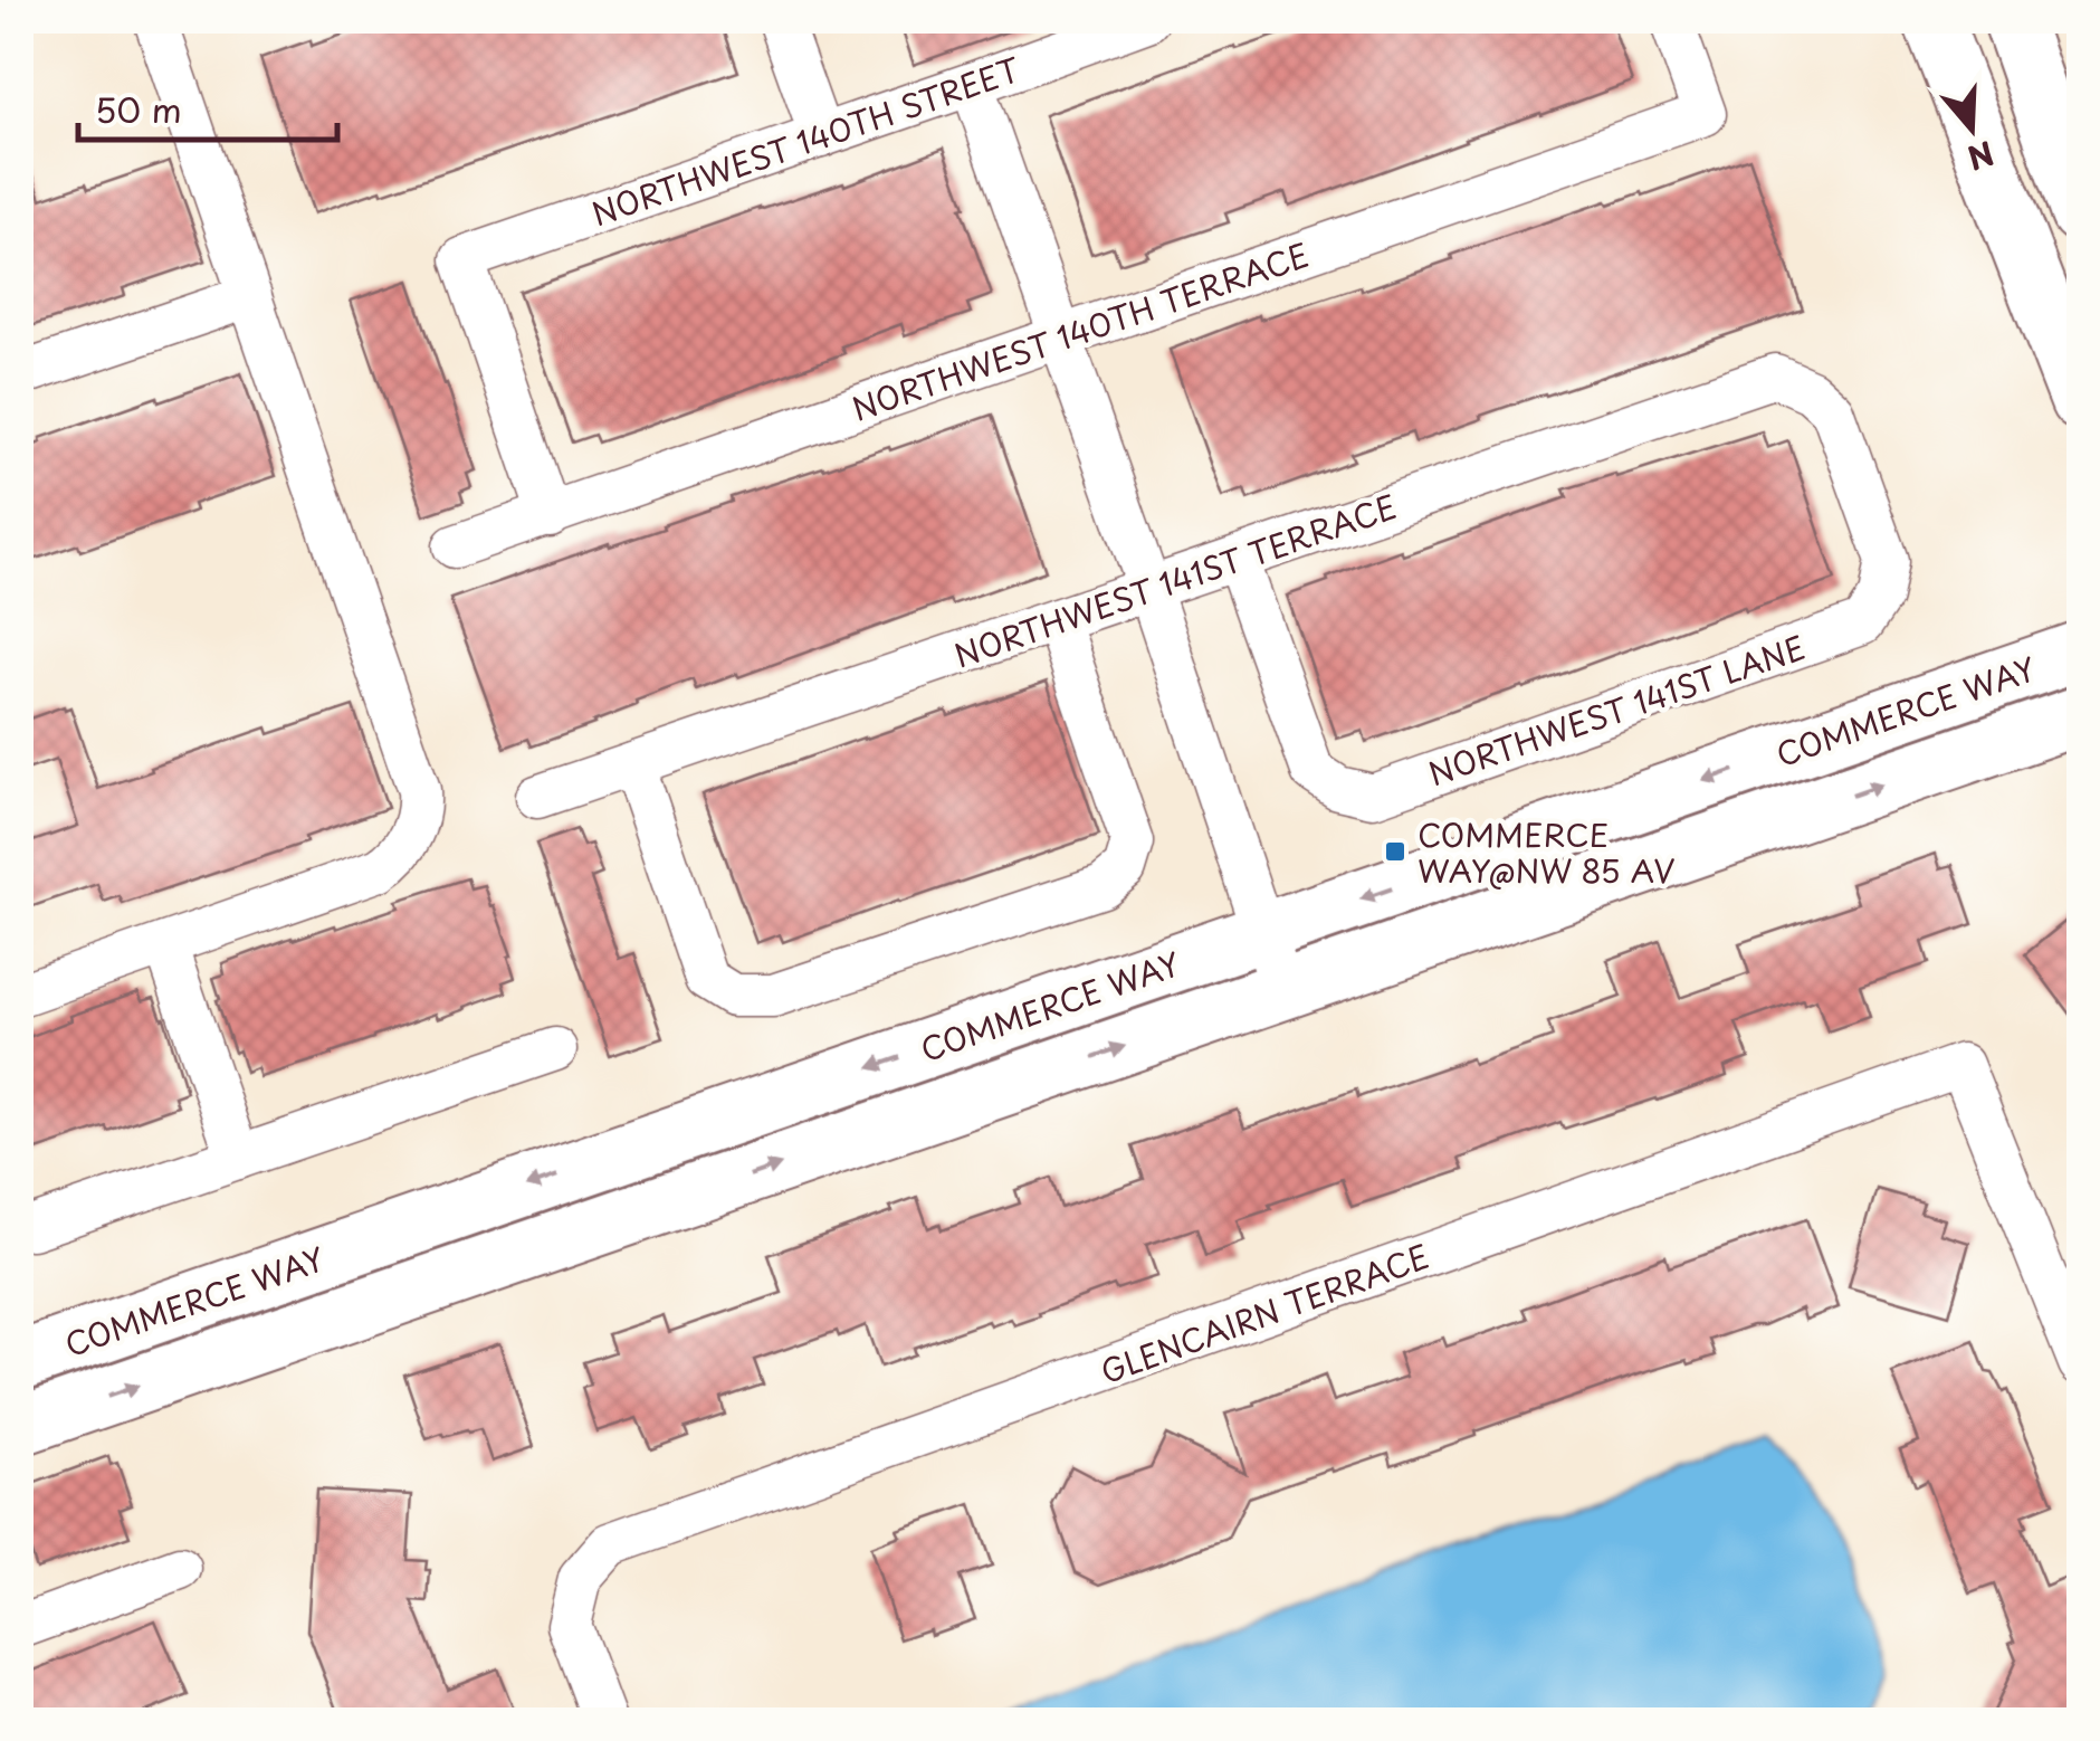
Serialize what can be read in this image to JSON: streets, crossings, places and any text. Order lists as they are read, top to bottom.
{
  "streets": {
    "street": [
      "NORTHWEST 140TH STREET",
      "NORTHWEST 140TH TERRACE",
      "NORTHWEST 141ST TERRACE",
      "NORTHWEST 141ST LANE",
      "COMMERCE WAY",
      "GLENCAIRN TERRACE"
    ]
  },
  "crossings": [
    ["NORTHWEST 140TH STREET", "NORTHWEST 140TH TERRACE"],
    ["NORTHWEST 141ST TERRACE", "NORTHWEST 141ST LANE"]
  ],
  "places": {
    "transit": ["COMMERCE WAY@NW 85 AV"]
  },
  "scale_bar": "50 m",
  "north": "bottom"
}
